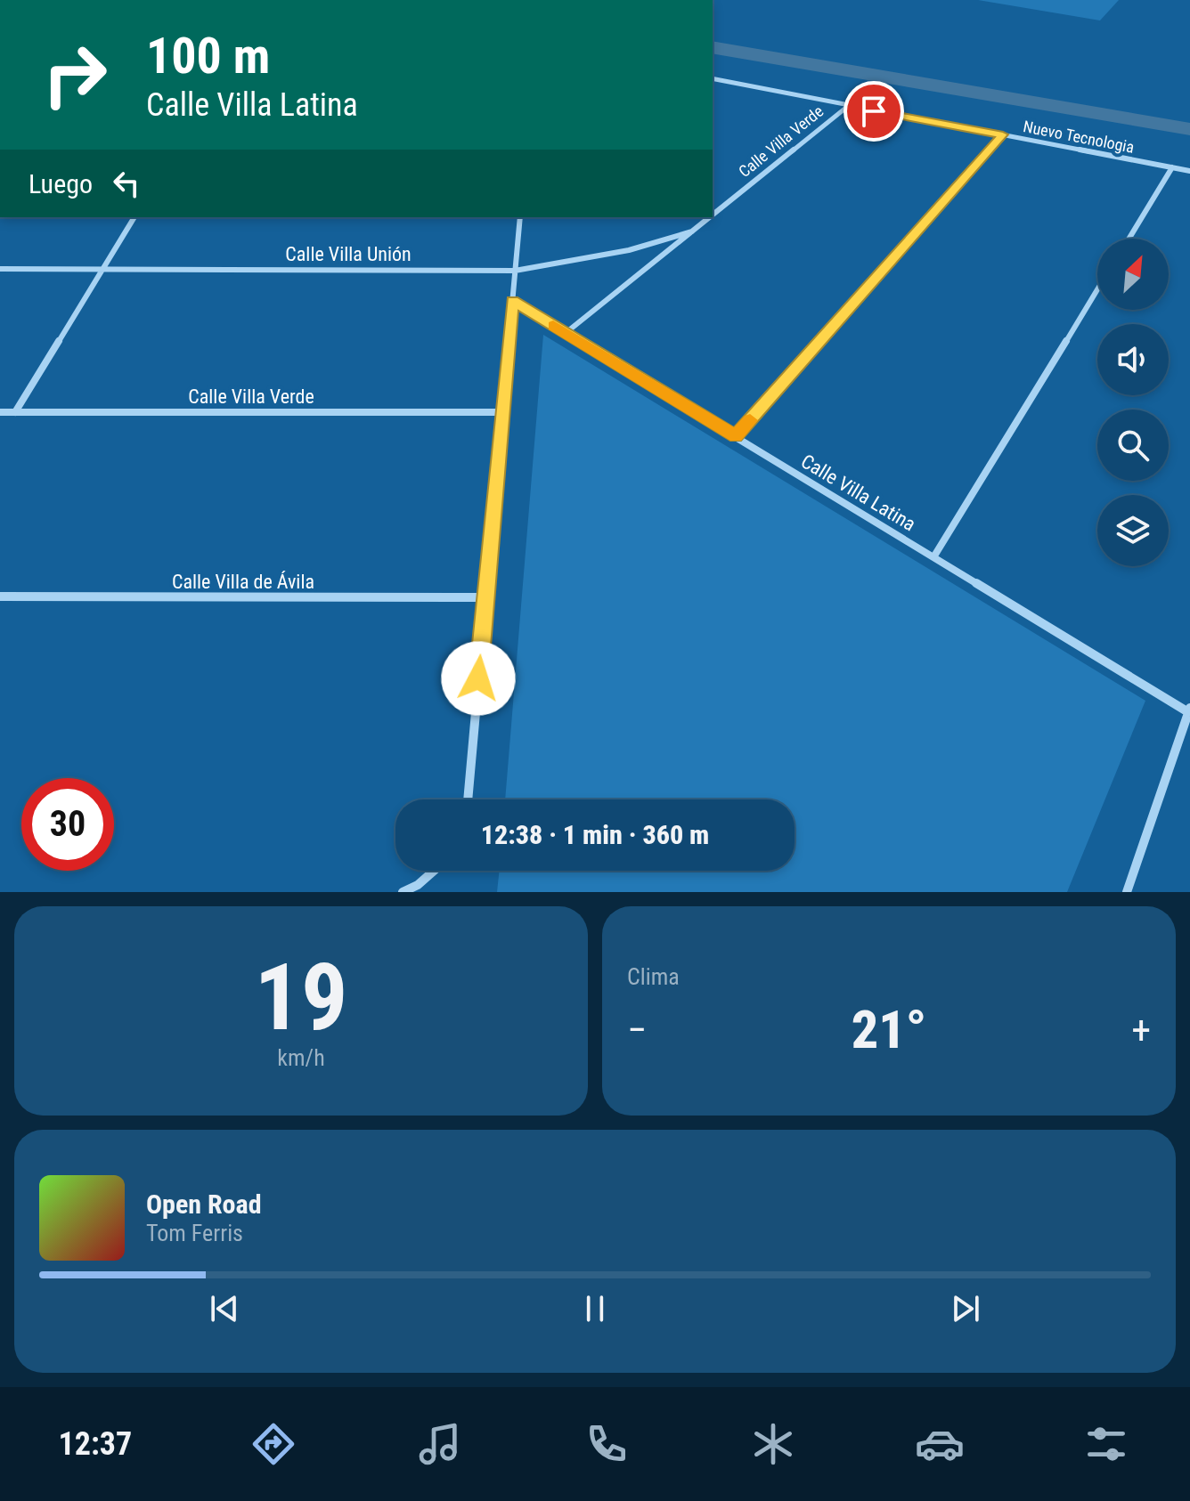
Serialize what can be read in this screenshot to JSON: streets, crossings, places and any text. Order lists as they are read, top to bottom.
{
  "streets": {
    "street": [
      "Nuevo Tecnologia",
      "Calle Villa Verde",
      "Calle Villa Unión",
      "Calle Villa Latina",
      "Calle Villa de Ávila"
    ]
  },
  "crossings": [
    ["Nuevo Tecnologia", "Calle Villa Verde"],
    ["Calle Villa Verde", "Calle Villa Unión"],
    ["Calle Villa Verde", "Calle Villa Latina"]
  ],
  "north": "top right",
  "page": {
    "turn": ["100 m", "Calle Villa Latina"],
    "then": "Luego",
    "limit": "30",
    "trip": "12:38 · 1 min · 360 m",
    "tile": [
      ["19", "km/h"],
      "Clima"
    ],
    "heat": ["−", "21°", "+"],
    "song": ["Open Road", "Tom Ferris"],
    "tabs": "12:37"
  }
}
